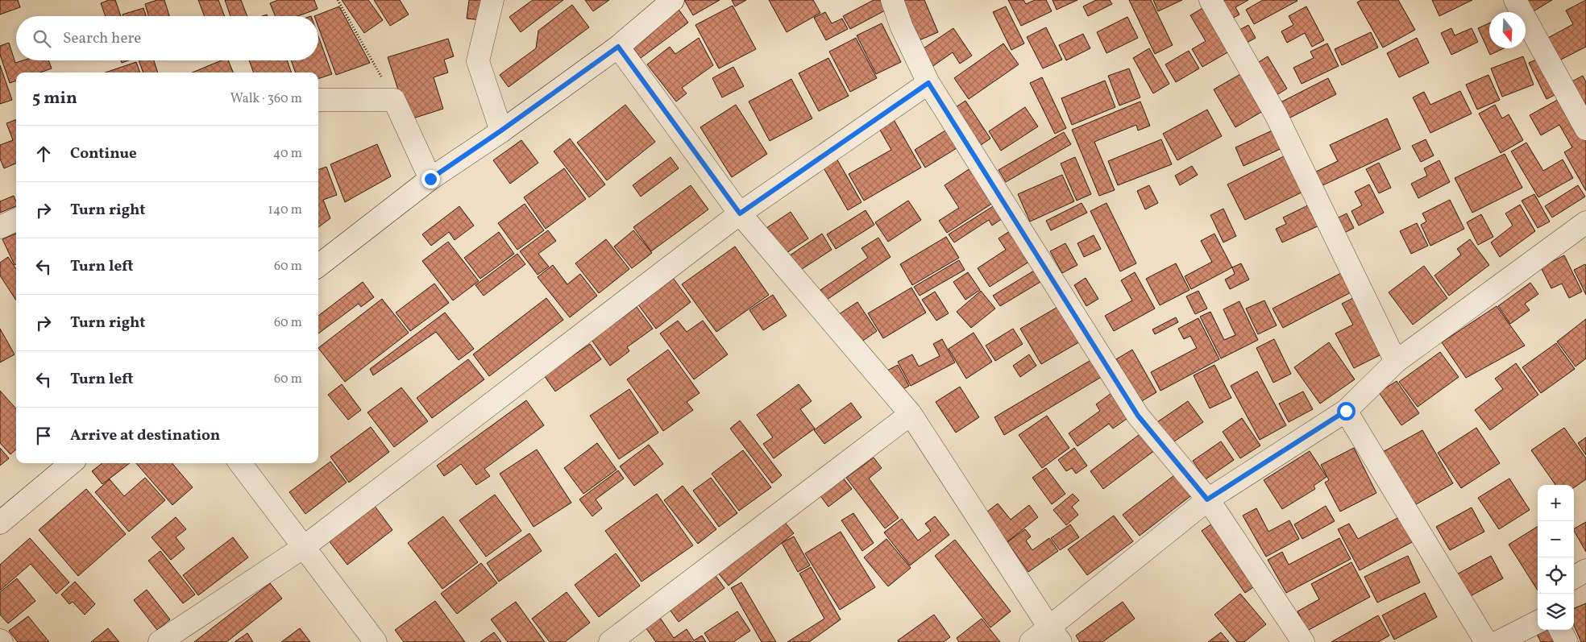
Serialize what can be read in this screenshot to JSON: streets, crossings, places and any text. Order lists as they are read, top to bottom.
{
  "north": "bottom",
  "page": {
    "search": "Search here",
    "heading": ["5 min", "Walk · 360 m"],
    "list": [
      ["Continue", "40 m"],
      ["Turn right", "140 m"],
      ["Turn left", "60 m"],
      ["Turn right", "60 m"],
      ["Turn left", "60 m"],
      "Arrive at destination"
    ],
    "map_buttons": ["+", "−"]
  }
}
